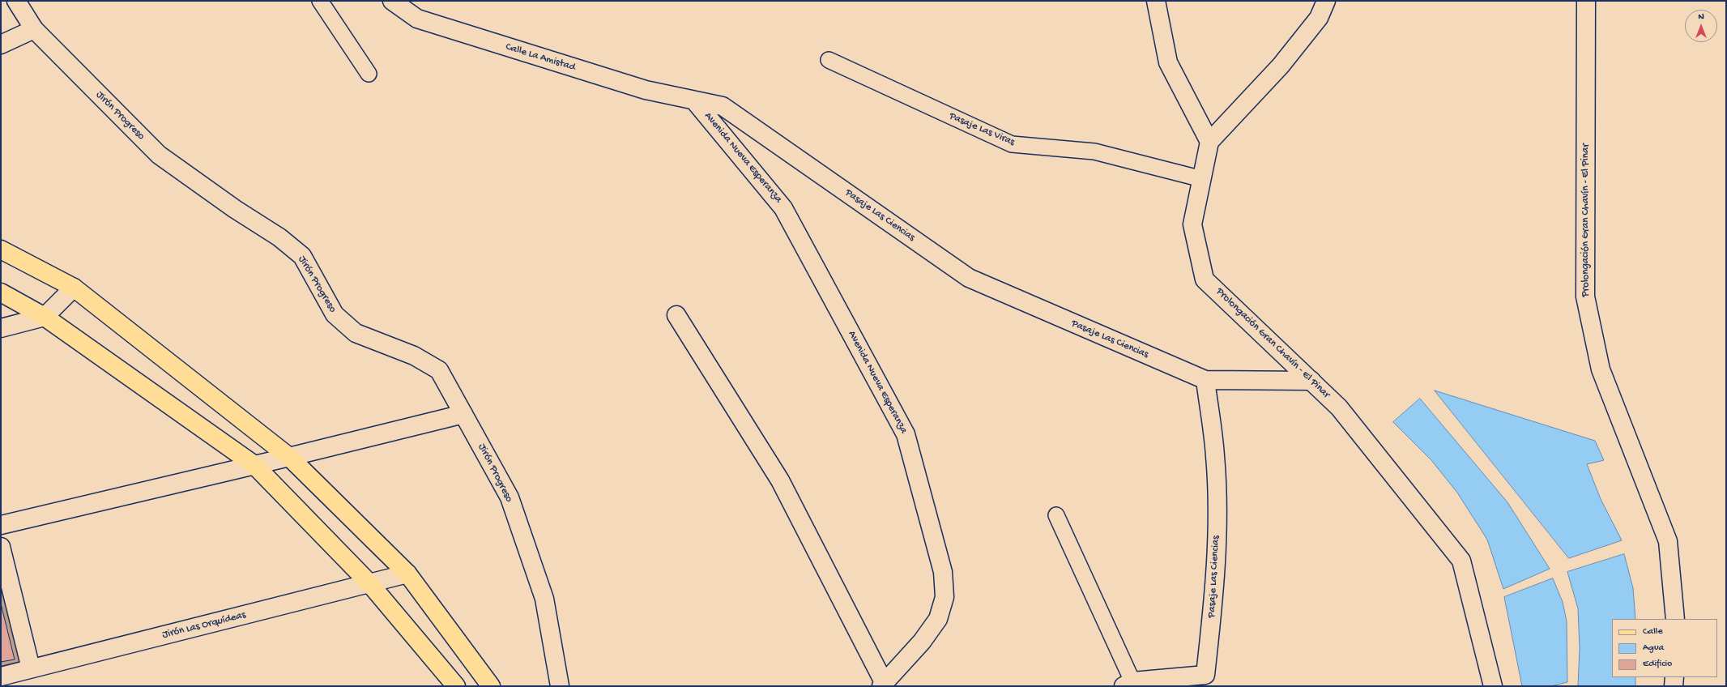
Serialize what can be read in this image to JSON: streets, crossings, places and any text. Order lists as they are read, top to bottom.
{
  "streets": {
    "street": [
      "Calle La Amistad",
      "Jirón Progreso",
      "Avenida Nueva Esperanza",
      "Pasaje Las Ciencias",
      "Prolongación Gran Chavín - El Pinar",
      "Jirón Las Orquídeas"
    ],
    "lane": ["Pasaje Las Viras"]
  },
  "crossings": [
    ["Calle La Amistad", "Avenida Nueva Esperanza"],
    ["Calle La Amistad", "Pasaje Las Ciencias"],
    ["Pasaje Las Viras", "Prolongación Gran Chavín - El Pinar"],
    ["Avenida Nueva Esperanza", "Pasaje Las Ciencias"]
  ],
  "legend": ["Calle", "Agua", "Edificio"],
  "north": "top"
}
